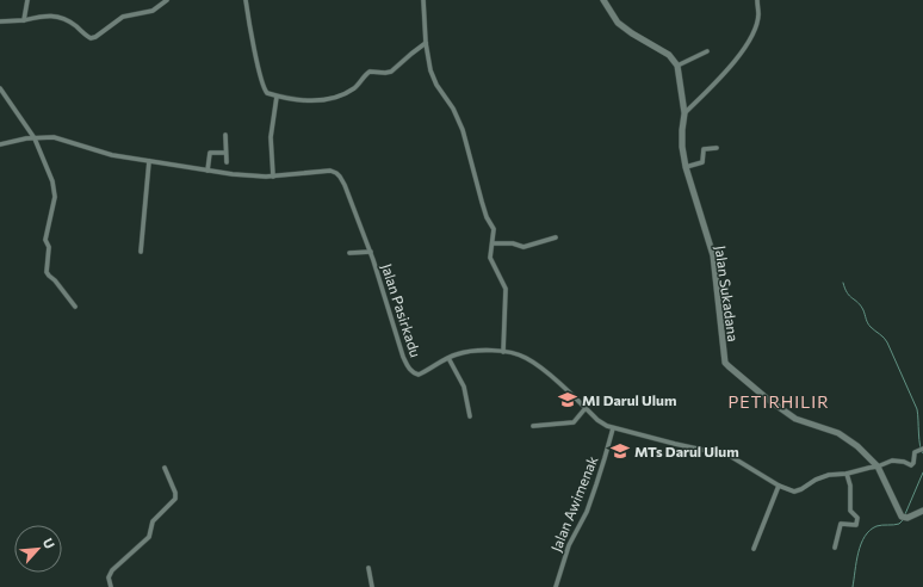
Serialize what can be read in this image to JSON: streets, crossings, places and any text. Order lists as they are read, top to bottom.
{
  "streets": {
    "main road": ["Jalan Sukadana"],
    "street": ["Jalan Pasirkadu", "Jalan Awimenak"]
  },
  "crossings": [
    ["Jalan Sukadana", "Jalan Pasirkadu"],
    ["Jalan Pasirkadu", "Jalan Awimenak"]
  ],
  "districts": ["PETIRHILIR"],
  "places": {
    "school or university": ["MI Darul Ulum", "MTs Darul Ulum"]
  },
  "north": "top right"
}
